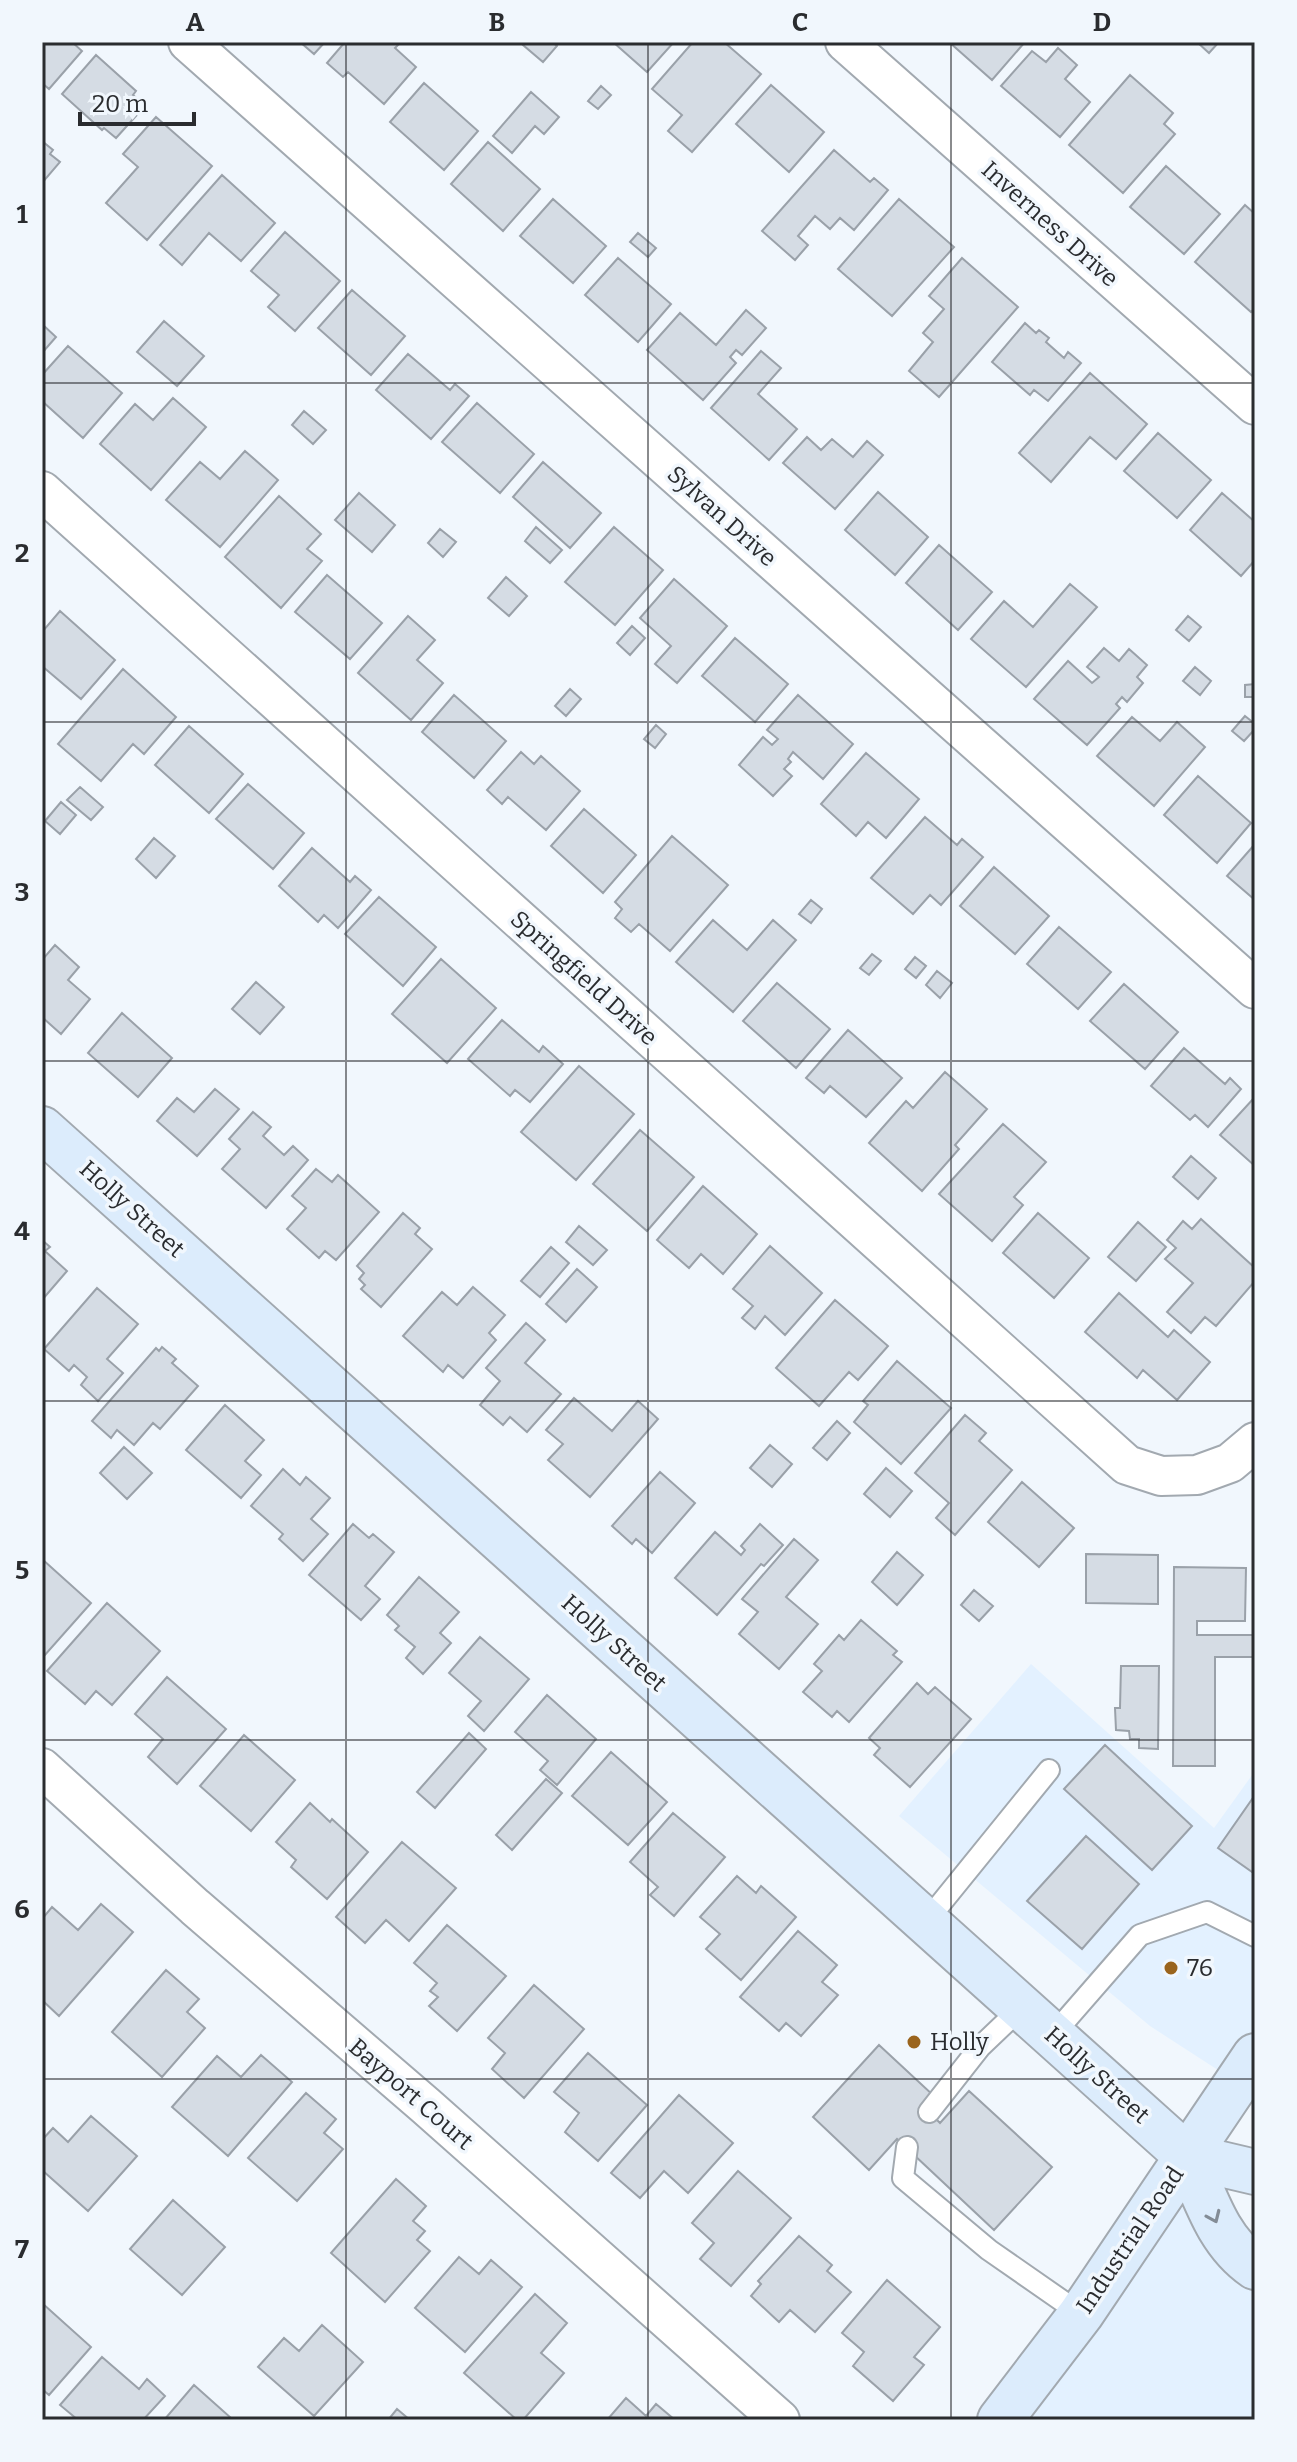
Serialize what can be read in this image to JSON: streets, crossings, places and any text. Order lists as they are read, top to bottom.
{
  "streets": {
    "main road": ["Holly Street", "Industrial Road"],
    "street": [
      "Inverness Drive",
      "Sylvan Drive",
      "Springfield Drive",
      "Bayport Court"
    ]
  },
  "crossings": [
    ["Holly Street", "Industrial Road"]
  ],
  "places": ["76", "Holly"],
  "scale_bar": "20 m",
  "grid": {
    "columns": [
      "A",
      "B",
      "C",
      "D"
    ],
    "rows": [
      "1",
      "2",
      "3",
      "4",
      "5",
      "6",
      "7"
    ]
  }
}
